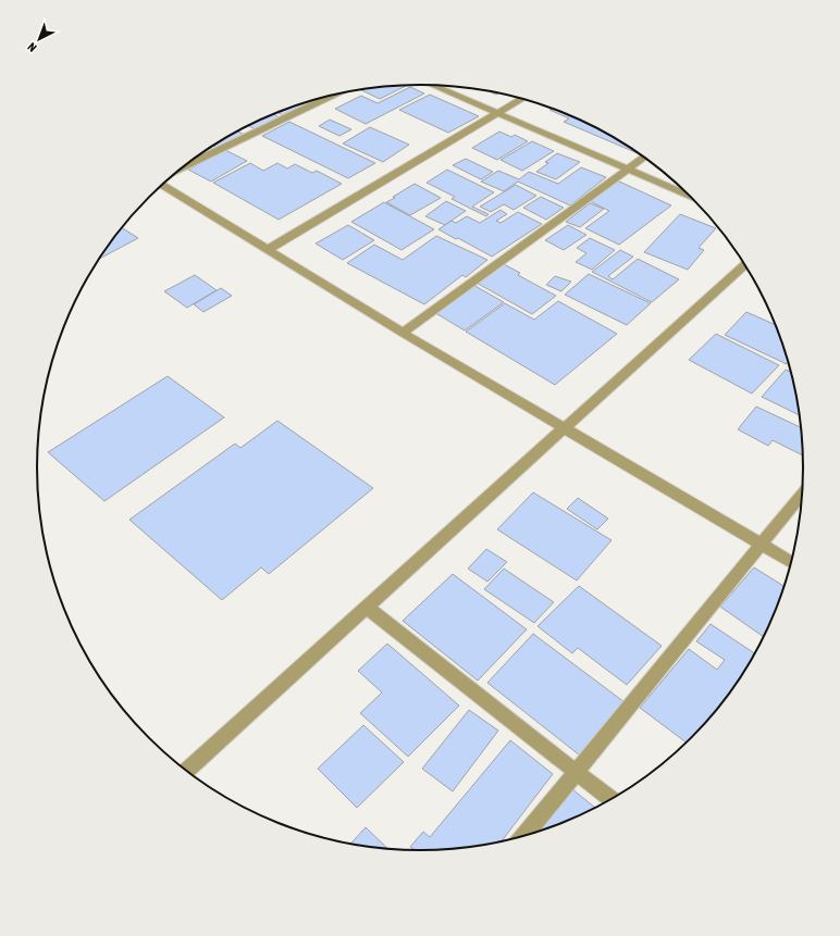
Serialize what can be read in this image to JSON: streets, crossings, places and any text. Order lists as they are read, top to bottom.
{
  "north": "bottom left"
}
